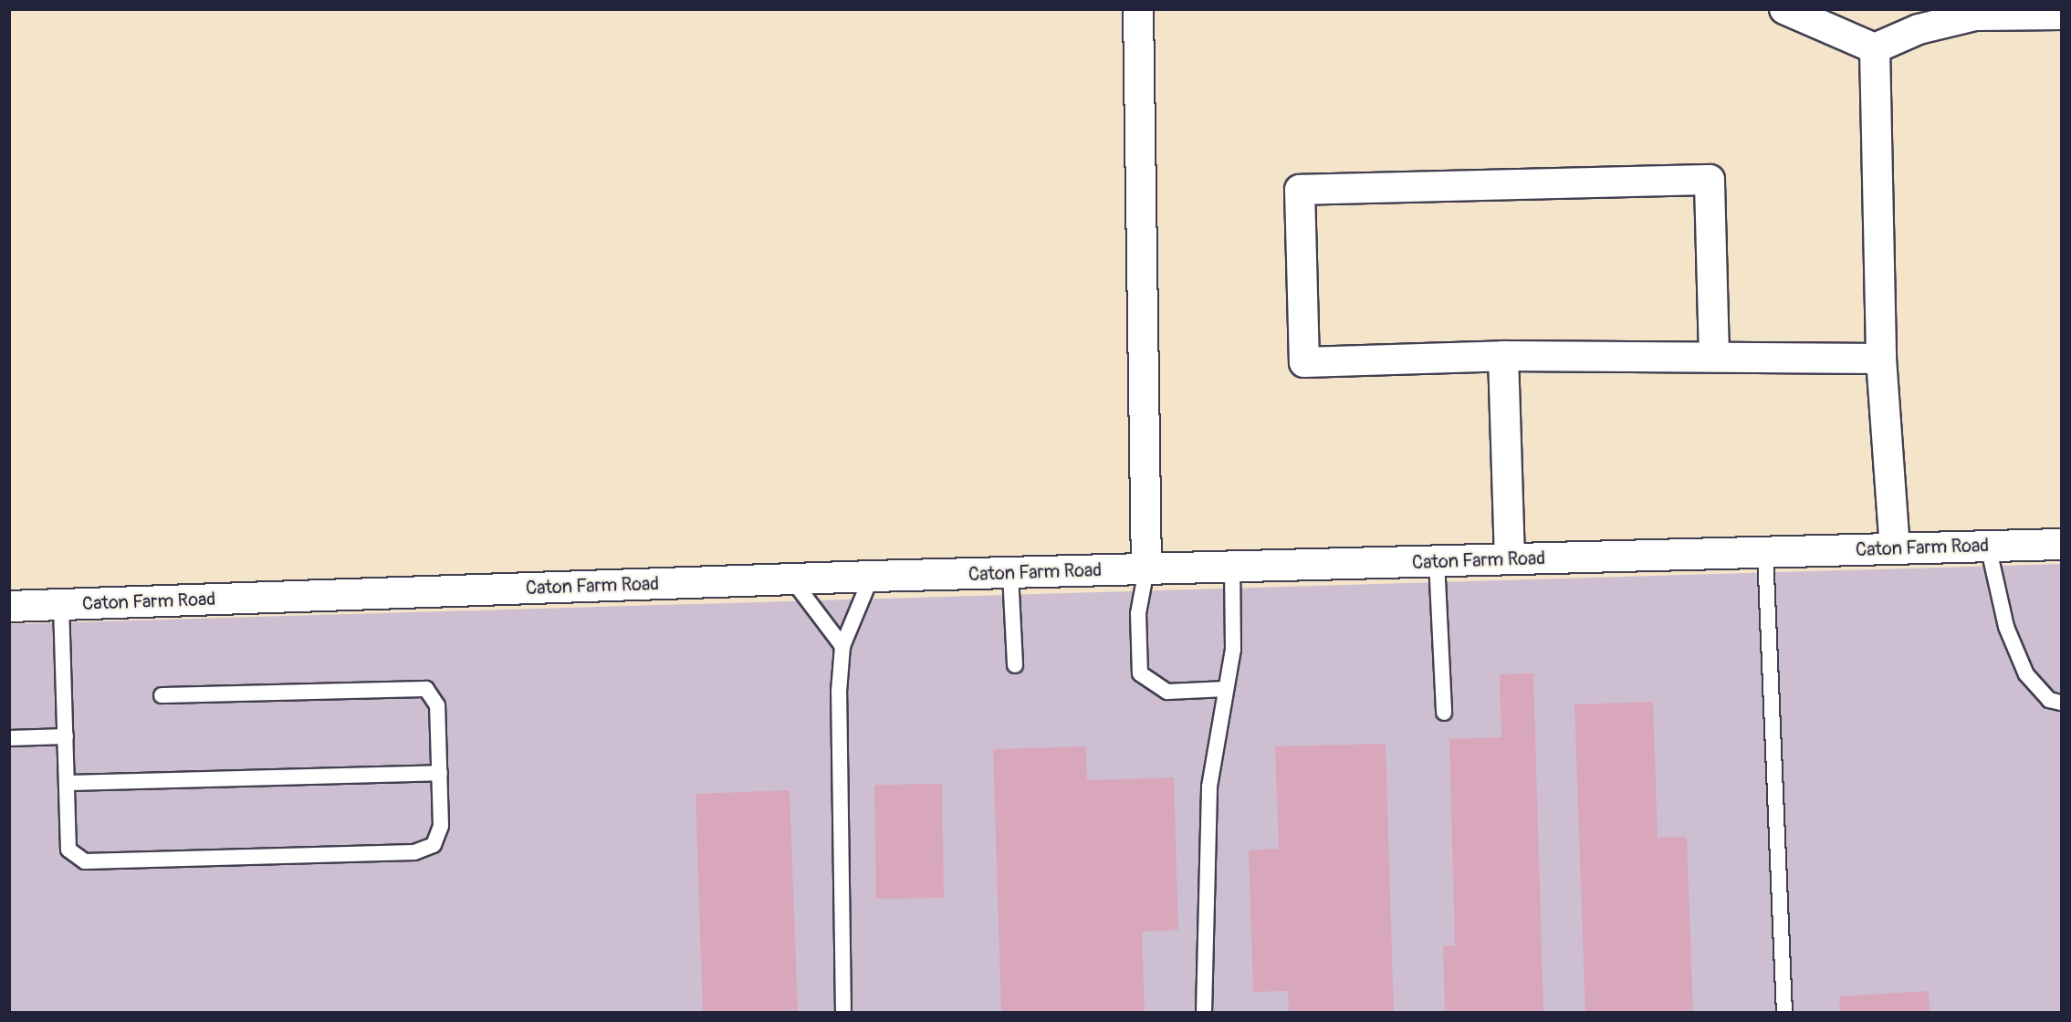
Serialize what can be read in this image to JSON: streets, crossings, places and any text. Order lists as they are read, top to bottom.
{
  "streets": {
    "street": ["Caton Farm Road"]
  }
}
